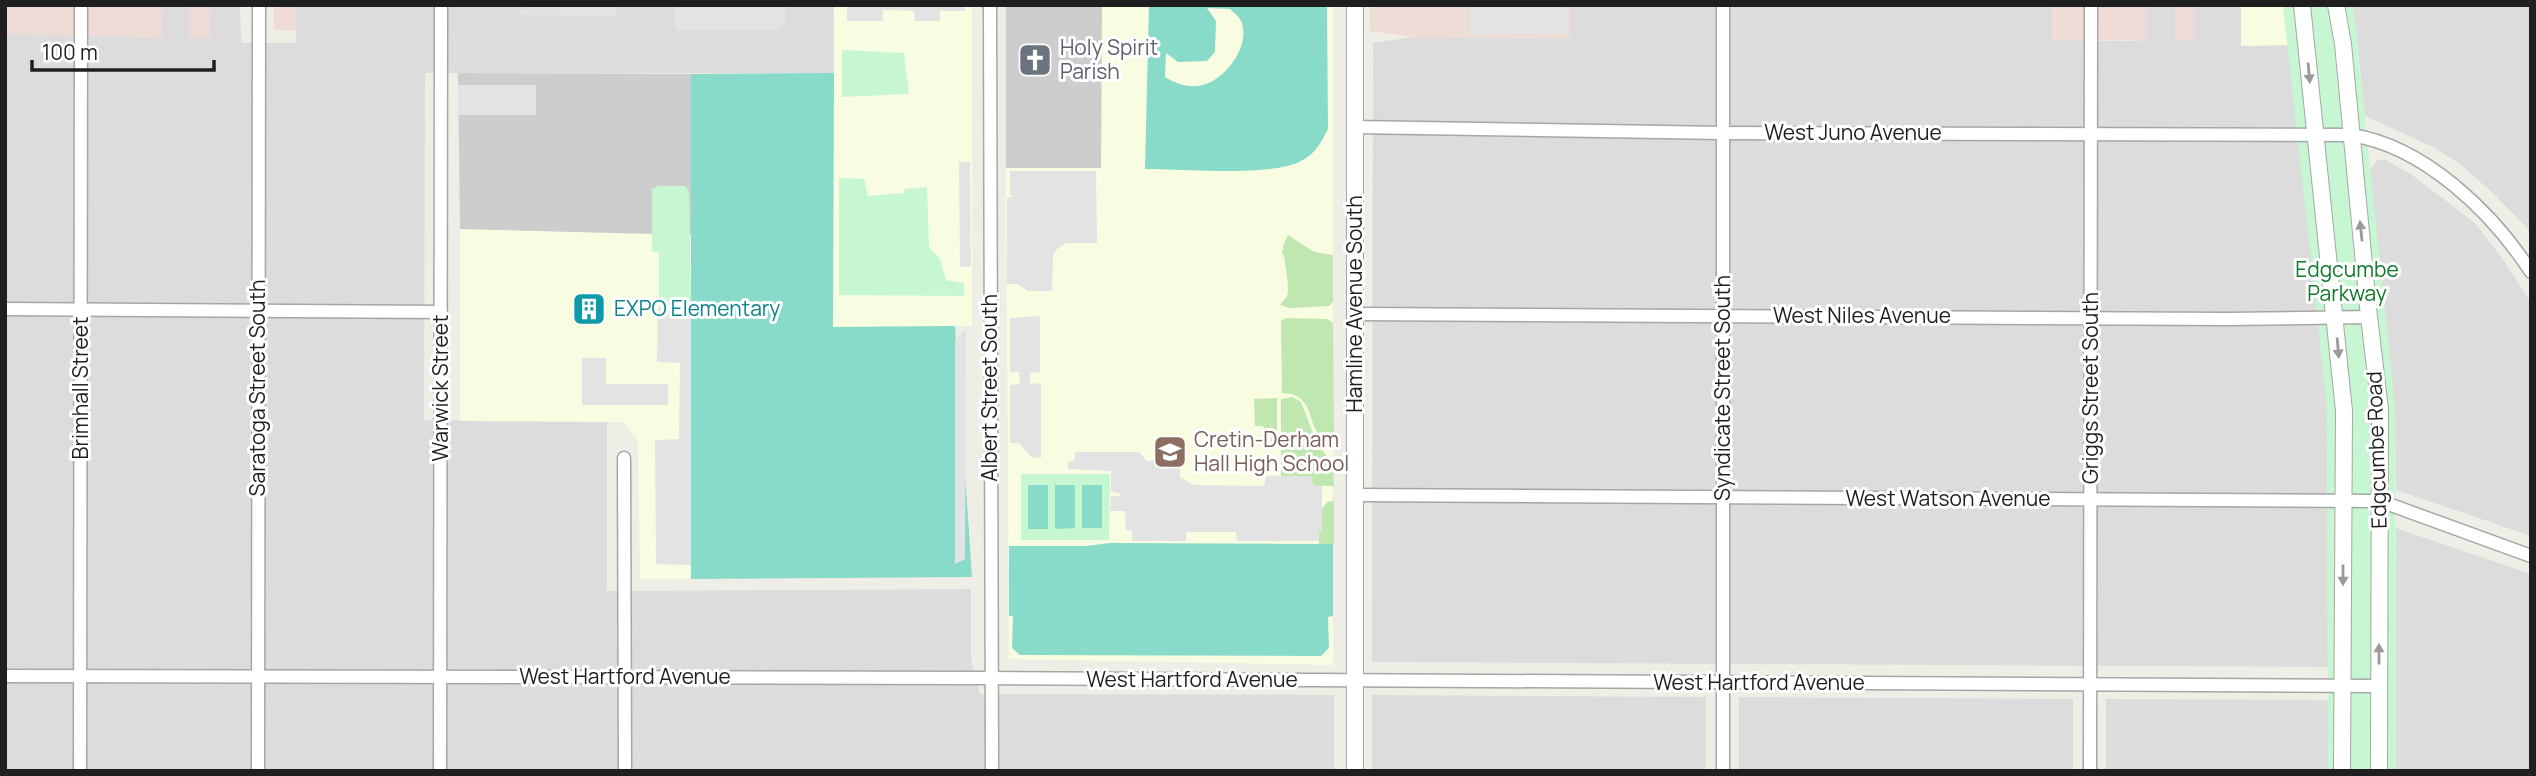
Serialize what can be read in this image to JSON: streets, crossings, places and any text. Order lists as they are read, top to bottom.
{
  "streets": {
    "street": [
      "West Juno Avenue",
      "Hamline Avenue South",
      "West Niles Avenue",
      "Brimhall Street",
      "Saratoga Street South",
      "Warwick Street",
      "Albert Street South",
      "Syndicate Street South",
      "Griggs Street South",
      "Edgcumbe Road",
      "West Watson Avenue",
      "West Hartford Avenue"
    ]
  },
  "crossings": [
    ["West Juno Avenue", "Hamline Avenue South"],
    ["West Juno Avenue", "Syndicate Street South"],
    ["West Juno Avenue", "Griggs Street South"],
    ["West Juno Avenue", "Edgcumbe Road"],
    ["Hamline Avenue South", "West Niles Avenue"],
    ["Hamline Avenue South", "West Watson Avenue"],
    ["Hamline Avenue South", "West Hartford Avenue"],
    ["West Niles Avenue", "Syndicate Street South"],
    ["West Niles Avenue", "Griggs Street South"],
    ["West Niles Avenue", "Edgcumbe Road"],
    ["Brimhall Street", "West Hartford Avenue"],
    ["Saratoga Street South", "West Hartford Avenue"],
    ["Warwick Street", "West Hartford Avenue"],
    ["Albert Street South", "West Hartford Avenue"],
    ["Syndicate Street South", "West Watson Avenue"],
    ["Syndicate Street South", "West Hartford Avenue"],
    ["Griggs Street South", "West Watson Avenue"],
    ["Griggs Street South", "West Hartford Avenue"],
    ["Edgcumbe Road", "West Watson Avenue"],
    ["Edgcumbe Road", "West Hartford Avenue"]
  ],
  "parks": ["Edgcumbe Parkway"],
  "places": {
    "church": ["Holy Spirit Parish"],
    "building": ["EXPO Elementary"],
    "school or university": ["Cretin-Derham Hall High School"]
  },
  "scale_bar": "100 m"
}
